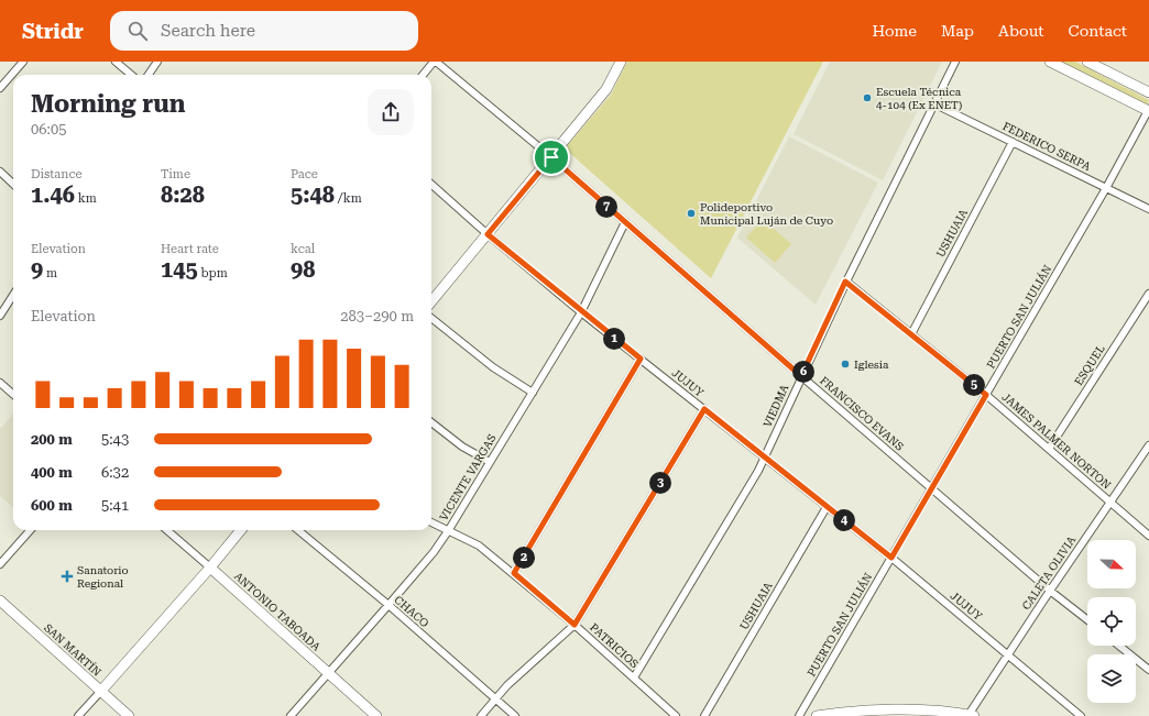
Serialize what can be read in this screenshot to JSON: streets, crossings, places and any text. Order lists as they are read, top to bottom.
{
  "streets": {
    "street": [
      "FEDERICO SERPA",
      "USHUAIA",
      "PUERTO SAN JULIÁN",
      "ESQUEL",
      "JUJUY",
      "VIEDMA",
      "FRANCISCO EVANS",
      "JAMES PALMER NORTON",
      "VICENTE VARGAS",
      "CALETA OLIVIA",
      "ANTONIO TABOADA",
      "CHACO",
      "PATRICIOS",
      "SAN MARTÍN"
    ]
  },
  "crossings": [
    ["FEDERICO SERPA", "USHUAIA"],
    ["FEDERICO SERPA", "PUERTO SAN JULIÁN"],
    ["FEDERICO SERPA", "VIEDMA"],
    ["USHUAIA", "JUJUY"],
    ["USHUAIA", "JAMES PALMER NORTON"],
    ["PUERTO SAN JULIÁN", "JUJUY"],
    ["PUERTO SAN JULIÁN", "FRANCISCO EVANS"],
    ["PUERTO SAN JULIÁN", "JAMES PALMER NORTON"],
    ["ESQUEL", "JAMES PALMER NORTON"],
    ["JUJUY", "VIEDMA"],
    ["JUJUY", "VICENTE VARGAS"],
    ["JUJUY", "CALETA OLIVIA"],
    ["VIEDMA", "FRANCISCO EVANS"],
    ["VIEDMA", "JAMES PALMER NORTON"],
    ["VIEDMA", "PATRICIOS"],
    ["FRANCISCO EVANS", "VICENTE VARGAS"],
    ["FRANCISCO EVANS", "CALETA OLIVIA"],
    ["JAMES PALMER NORTON", "CALETA OLIVIA"],
    ["VICENTE VARGAS", "ANTONIO TABOADA"],
    ["VICENTE VARGAS", "CHACO"],
    ["VICENTE VARGAS", "PATRICIOS"]
  ],
  "places": {
    "other": ["Escuela Técnica 4-104 (Ex ENET)", "Polideportivo Municipal Luján de Cuyo", "Iglesia"],
    "health": ["Sanatorio Regional"]
  },
  "north": "right",
  "page": {
    "header": "Stridr",
    "search": "Search here",
    "nav": [
      "Home",
      "Map",
      "About",
      "Contact"
    ],
    "heading": ["Morning run", "06:05"],
    "stats": [
      ["Distance", "1.46 km"],
      ["Time", "8:28"],
      ["Pace", "5:48 /km"],
      ["Elevation", "9 m"],
      ["Heart rate", "145 bpm"],
      ["kcal", "98"]
    ],
    "pins": [
      "7",
      "1",
      "6",
      "5",
      "3",
      "4",
      "2"
    ],
    "chart": ["Elevation", "283–290 m"],
    "list": [
      {
        "name": "200 m",
        "note": "5:43"
      },
      {
        "name": "400 m",
        "note": "6:32"
      },
      {
        "name": "600 m",
        "note": "5:41"
      }
    ]
  }
}
